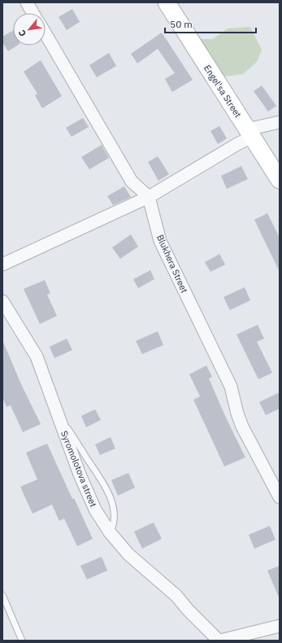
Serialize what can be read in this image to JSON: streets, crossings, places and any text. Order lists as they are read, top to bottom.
{
  "streets": {
    "main road": ["Engel'sa Street"],
    "street": ["Blukhera Street", "Syromolotova street"]
  },
  "scale_bar": "50 m",
  "north": "bottom left"
}
